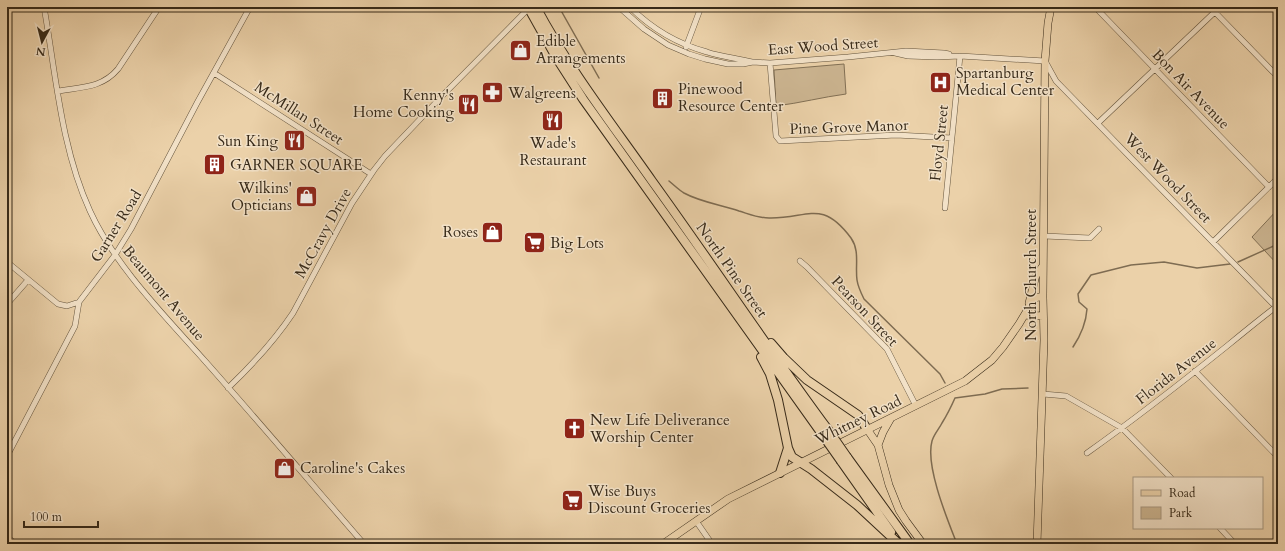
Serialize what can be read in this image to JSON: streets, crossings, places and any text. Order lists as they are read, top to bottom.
{
  "streets": {
    "highway": ["North Pine Street"],
    "main road": ["North Church Street", "Whitney Road"],
    "street": [
      "East Wood Street",
      "Bon Air Avenue",
      "McMillan Street",
      "Pine Grove Manor",
      "Floyd Street",
      "West Wood Street",
      "Garner Road",
      "McCravy Drive",
      "Beaumont Avenue",
      "Pearson Street",
      "Florida Avenue"
    ]
  },
  "crossings": [
    ["East Wood Street", "Pine Grove Manor"],
    ["East Wood Street", "Floyd Street"],
    ["East Wood Street", "West Wood Street"],
    ["East Wood Street", "North Church Street"],
    ["McMillan Street", "Garner Road"],
    ["McMillan Street", "McCravy Drive"],
    ["Pine Grove Manor", "Floyd Street"],
    ["West Wood Street", "North Church Street"],
    ["West Wood Street", "Florida Avenue"],
    ["Garner Road", "Beaumont Avenue"],
    ["McCravy Drive", "North Pine Street"],
    ["McCravy Drive", "Beaumont Avenue"],
    ["North Church Street", "Whitney Road"],
    ["Pearson Street", "Whitney Road"]
  ],
  "places": {
    "shop": [
      "Edible Arrangements",
      "Wilkins' Opticians",
      "Roses",
      "Caroline's Cakes"
    ],
    "hospital": ["Spartanburg Medical Center"],
    "pharmacy": ["Walgreens"],
    "building": ["Pinewood Resource Center", "GARNER SQUARE"],
    "restaurant": ["Kenny's Home Cooking", "Wade's Restaurant", "Sun King"],
    "supermarket": ["Big Lots", "Wise Buys Discount Groceries"],
    "church": ["New Life Deliverance Worship Center"]
  },
  "legend": ["Road", "Park"],
  "scale_bar": "100 m",
  "north": "bottom"
}
